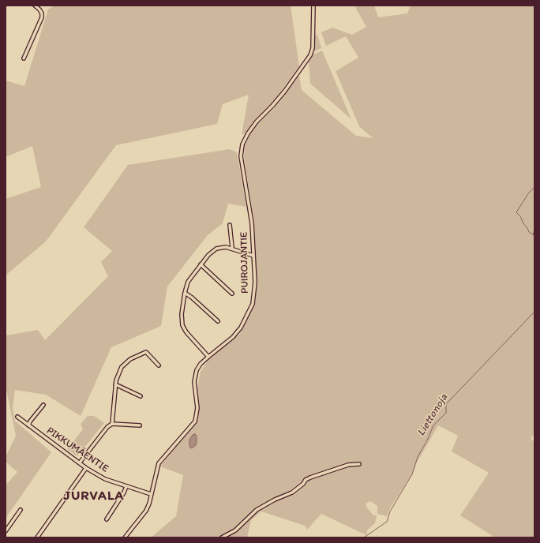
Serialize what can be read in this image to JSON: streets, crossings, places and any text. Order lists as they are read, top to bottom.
{
  "streets": {
    "street": ["PUIROJANTIE", "PIKKUMÄENTIE"]
  },
  "crossings": [
    ["PUIROJANTIE", "PIKKUMÄENTIE"]
  ],
  "districts": ["JURVALA"],
  "water": ["Liettonoja"]
}
